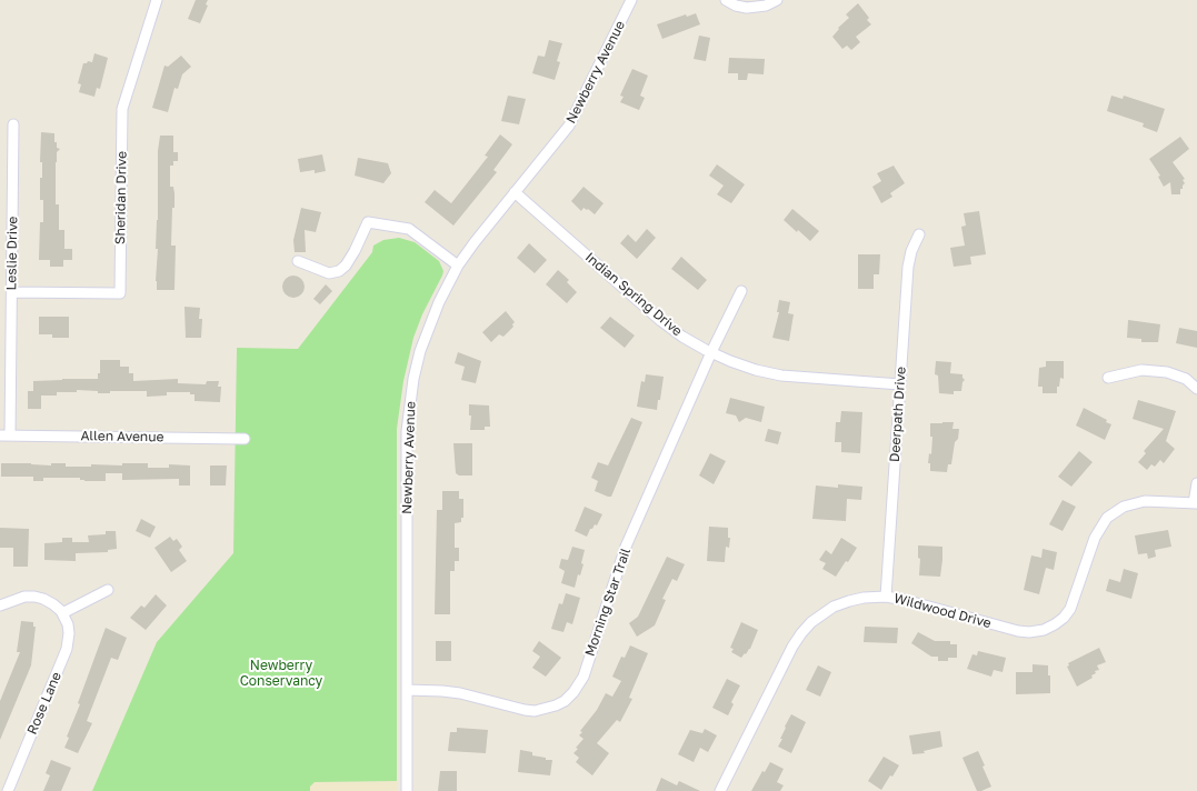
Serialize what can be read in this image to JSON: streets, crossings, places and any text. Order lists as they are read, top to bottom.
{
  "streets": {
    "street": [
      "Newberry Avenue",
      "Sheridan Drive",
      "Leslie Drive",
      "Indian Spring Drive",
      "Deerpath Drive",
      "Allen Avenue",
      "Morning Star Trail",
      "Wildwood Drive",
      "Rose Lane"
    ]
  },
  "crossings": [
    ["Newberry Avenue", "Indian Spring Drive"],
    ["Newberry Avenue", "Morning Star Trail"],
    ["Sheridan Drive", "Leslie Drive"],
    ["Leslie Drive", "Allen Avenue"],
    ["Indian Spring Drive", "Deerpath Drive"],
    ["Indian Spring Drive", "Morning Star Trail"],
    ["Deerpath Drive", "Wildwood Drive"]
  ],
  "parks": ["Newberry Conservancy"]
}
